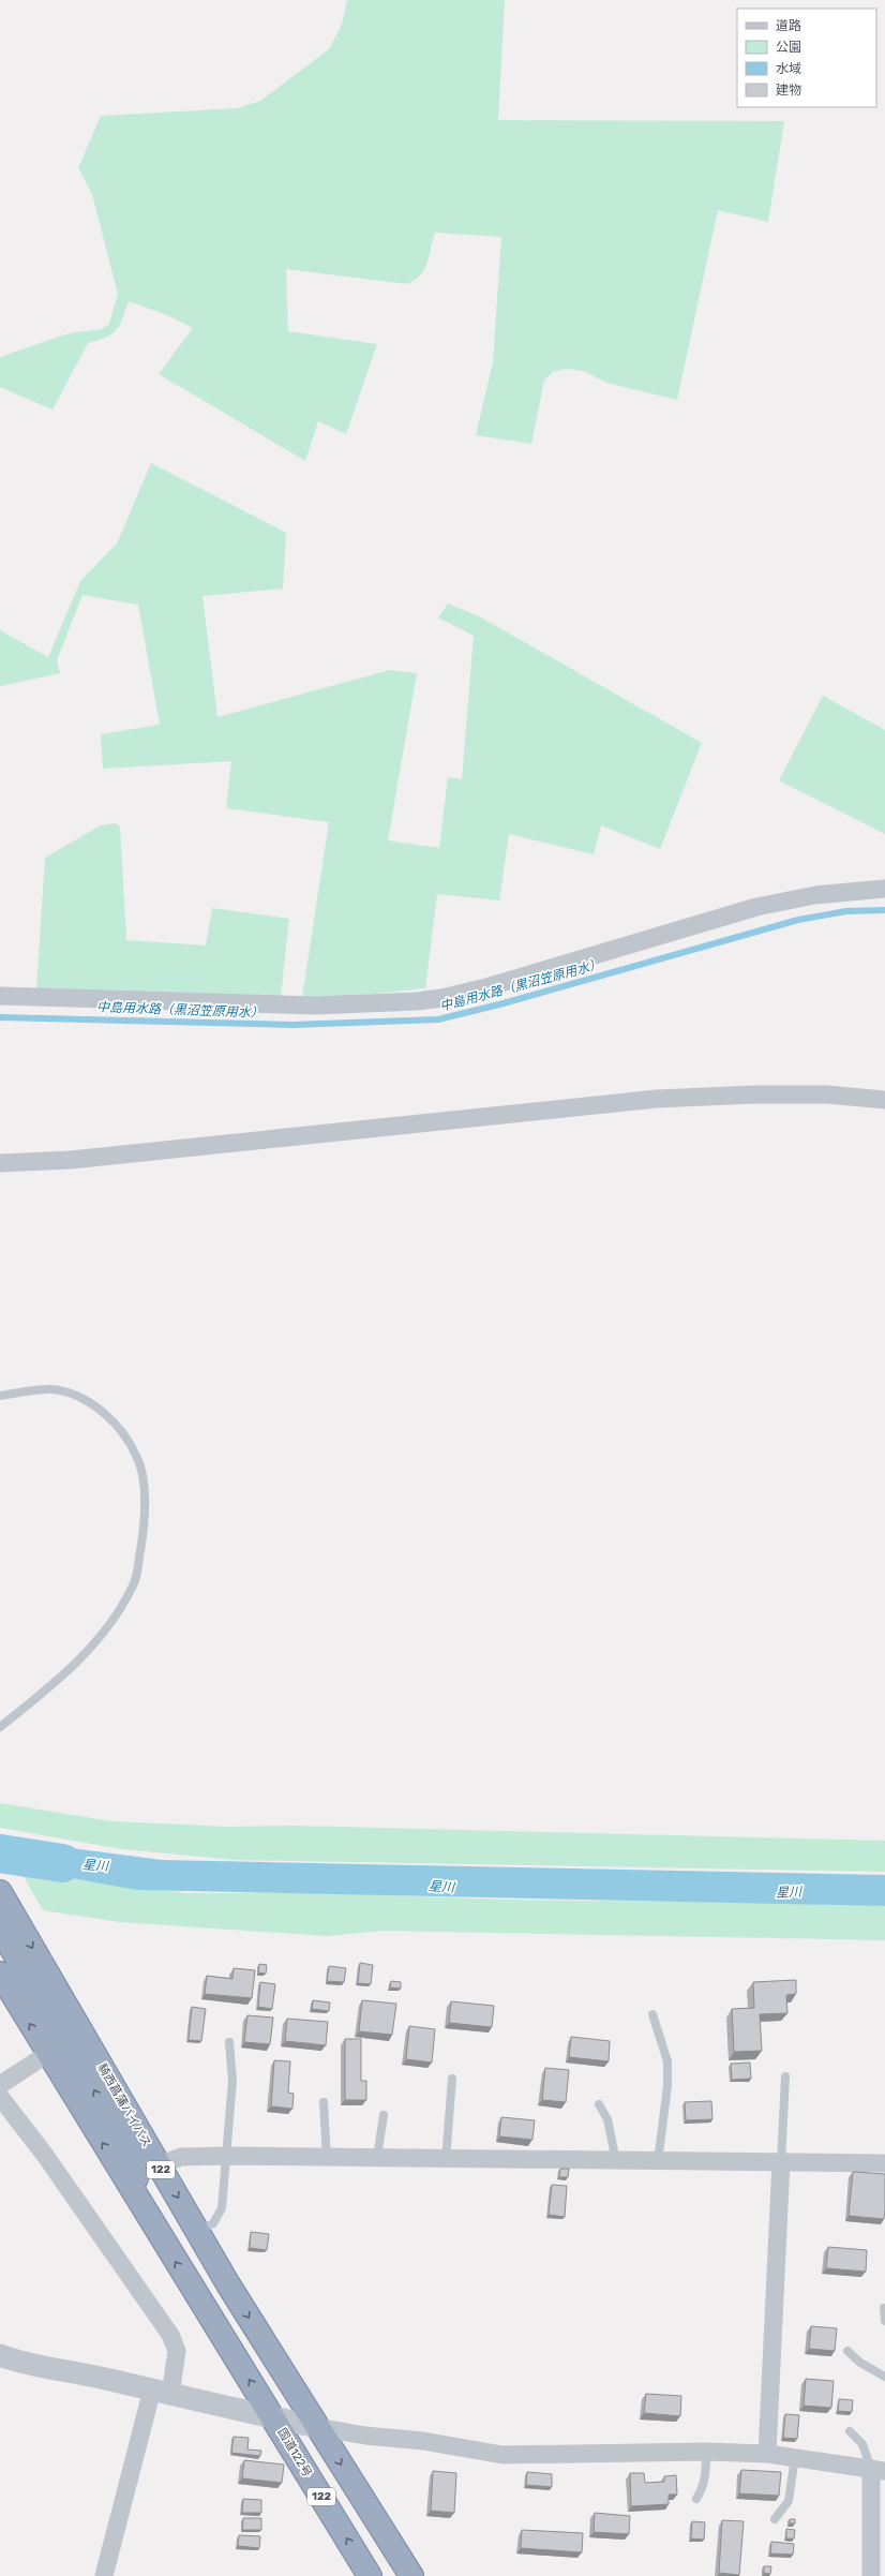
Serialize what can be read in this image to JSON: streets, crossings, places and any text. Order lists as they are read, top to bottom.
{
  "streets": {
    "highway": ["騎西菖蒲バイパス", "122", "国道122号"]
  },
  "crossings": [
    ["騎西菖蒲バイパス", "122"],
    ["122", "国道122号"]
  ],
  "water": ["中島用水路（黒沼笠原用水）", "星川"],
  "legend": [
    "道路",
    "公園",
    "水域",
    "建物"
  ]
}
